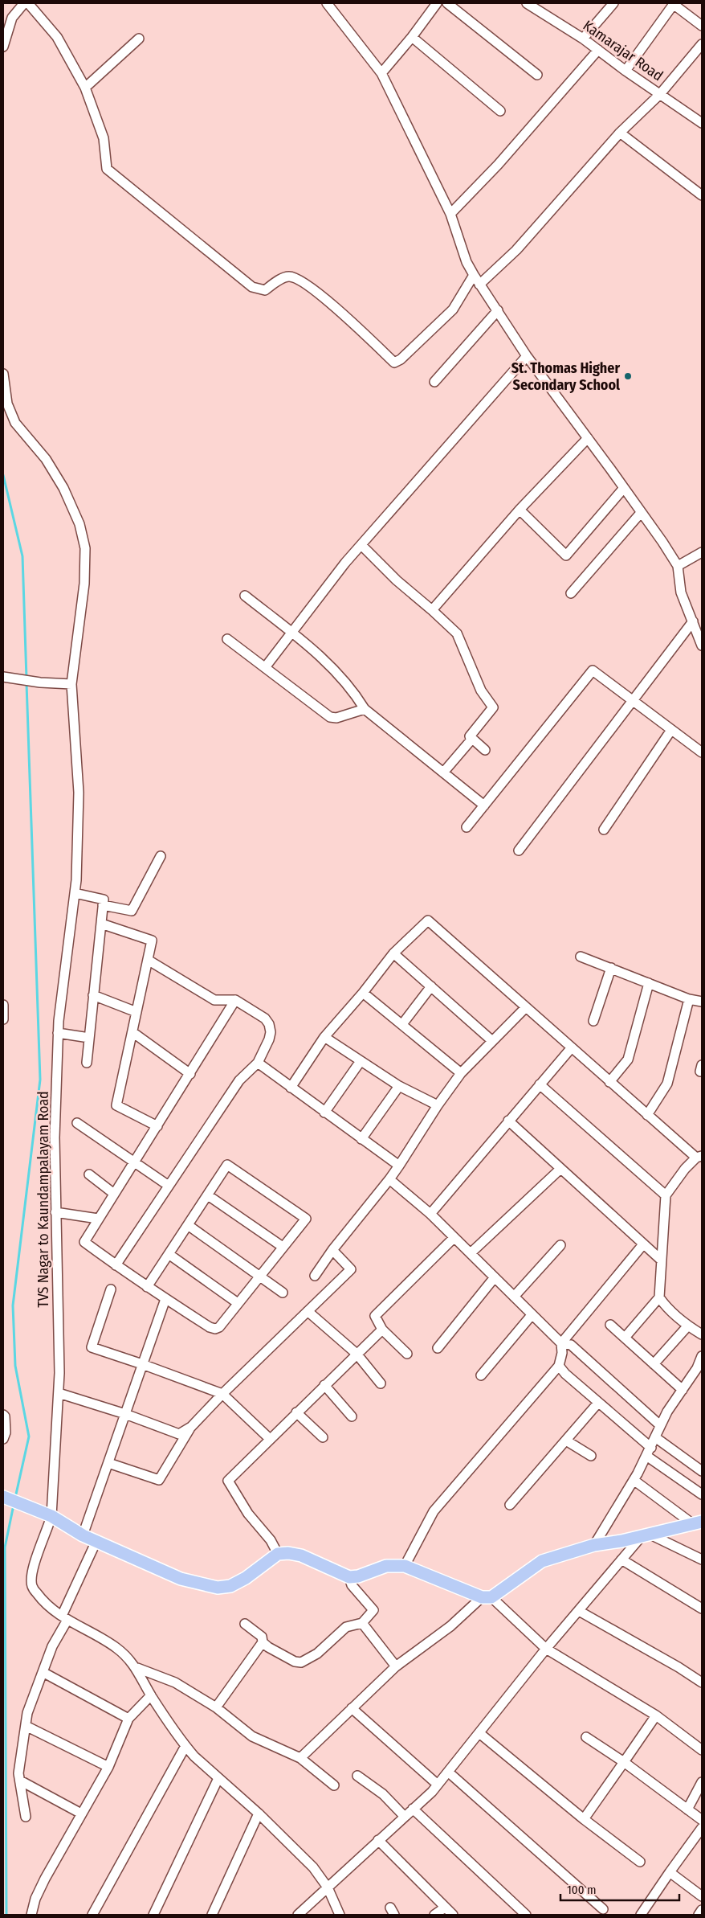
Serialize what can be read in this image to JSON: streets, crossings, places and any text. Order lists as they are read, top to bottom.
{
  "streets": {
    "street": ["Kamarajar Road", "TVS Nagar to Kaundampalayam Road"]
  },
  "places": ["St. Thomas Higher Secondary School"],
  "scale_bar": "100 m"
}
